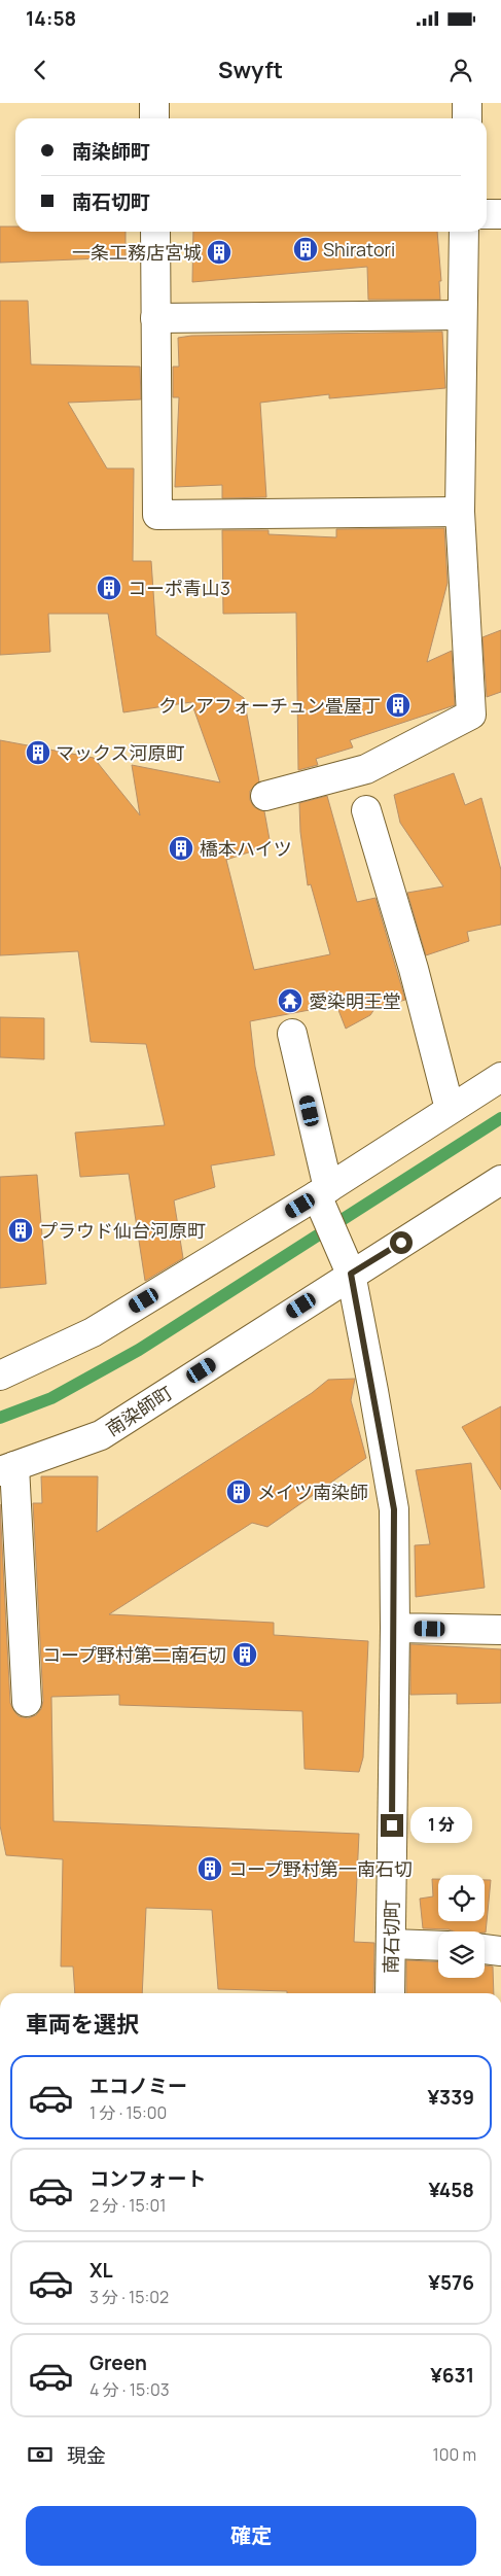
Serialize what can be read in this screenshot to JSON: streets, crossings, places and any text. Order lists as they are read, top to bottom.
{
  "streets": {
    "street": ["南染師町", "南石切町"]
  },
  "crossings": [
    ["南染師町", "南石切町"]
  ],
  "places": {
    "building": [
      "Shiratori",
      "一条工務店宮城",
      "コーポ青山3",
      "クレアフォーチュン畳屋丁",
      "マックス河原町",
      "橋本ハイツ",
      "プラウド仙台河原町",
      "メイツ南染師",
      "コープ野村第二南石切",
      "コープ野村第一南石切"
    ],
    "temple": ["愛染明王堂"]
  },
  "page": {
    "status": "14:58",
    "header": "Swyft",
    "banner": ["南染師町", "南石切町"],
    "bubble": "1 分",
    "heading": "車両を選択",
    "list": [
      {
        "name": "エコノミー",
        "note": "1 分 · 15:00",
        "value": "¥339"
      },
      {
        "name": "コンフォート",
        "note": "2 分 · 15:01",
        "value": "¥458"
      },
      {
        "name": "XL",
        "note": "3 分 · 15:02",
        "value": "¥576"
      },
      {
        "name": "Green",
        "note": "4 分 · 15:03",
        "value": "¥631"
      }
    ],
    "pay": ["現金", "100 m"],
    "buttons": "確定"
  }
}
